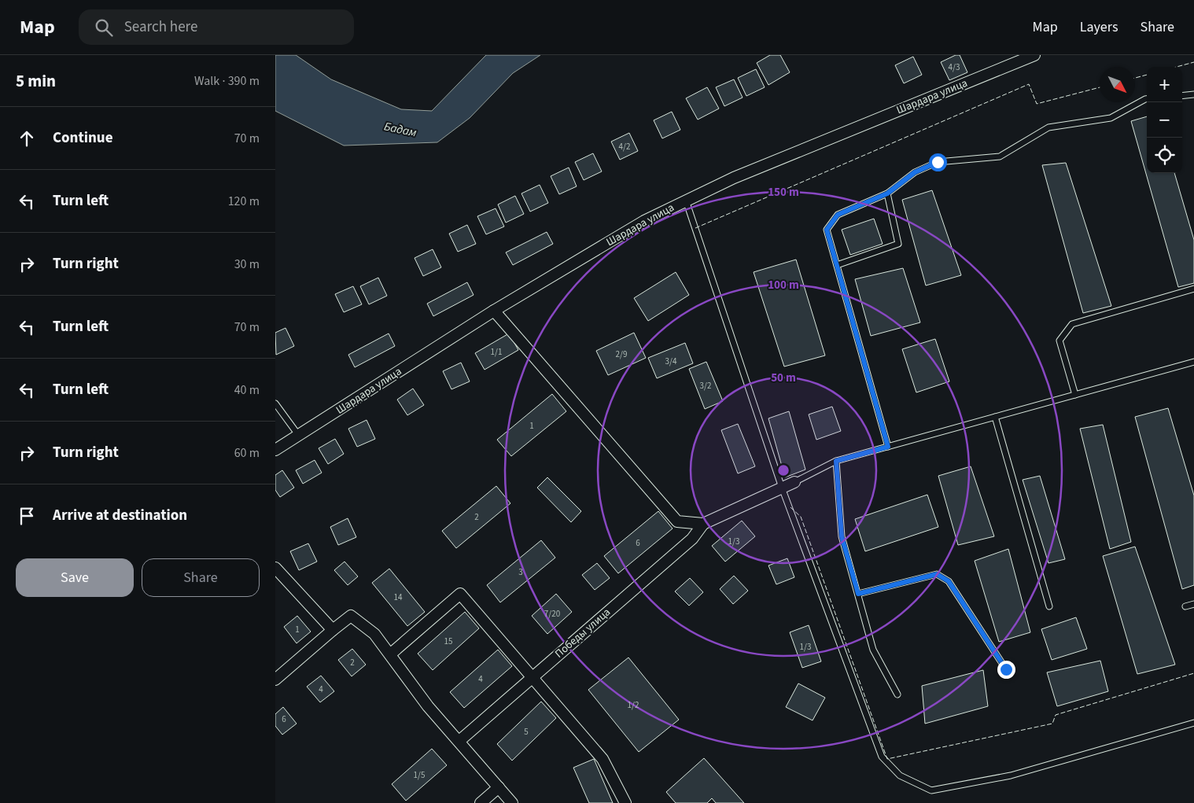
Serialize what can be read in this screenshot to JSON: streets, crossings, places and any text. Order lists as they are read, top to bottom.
{
  "streets": {
    "street": ["Шардара улица", "Победы улица"]
  },
  "water": ["Бадам"],
  "house_numbers": [
    "4/3",
    "4/2",
    "1/1",
    "2/9",
    "3/4",
    "3/2",
    "1",
    "2",
    "1/3",
    "6",
    "3",
    "14",
    "7/20",
    "1",
    "15",
    "1/3",
    "2",
    "4",
    "4",
    "1/2",
    "6",
    "5",
    "1/5"
  ],
  "north": "bottom right",
  "page": {
    "header": "Map",
    "search": "Search here",
    "nav": ["Map", "Layers", "Share"],
    "heading": ["5 min", "Walk · 390 m"],
    "map_buttons": ["+", "−"],
    "list": [
      ["Continue", "70 m"],
      ["Turn left", "120 m"],
      ["Turn right", "30 m"],
      ["Turn left", "70 m"],
      ["Turn left", "40 m"],
      ["Turn right", "60 m"],
      "Arrive at destination"
    ],
    "buttons": ["Save", "Share"]
  },
  "rings": ["150 m", "100 m", "50 m"]
}
